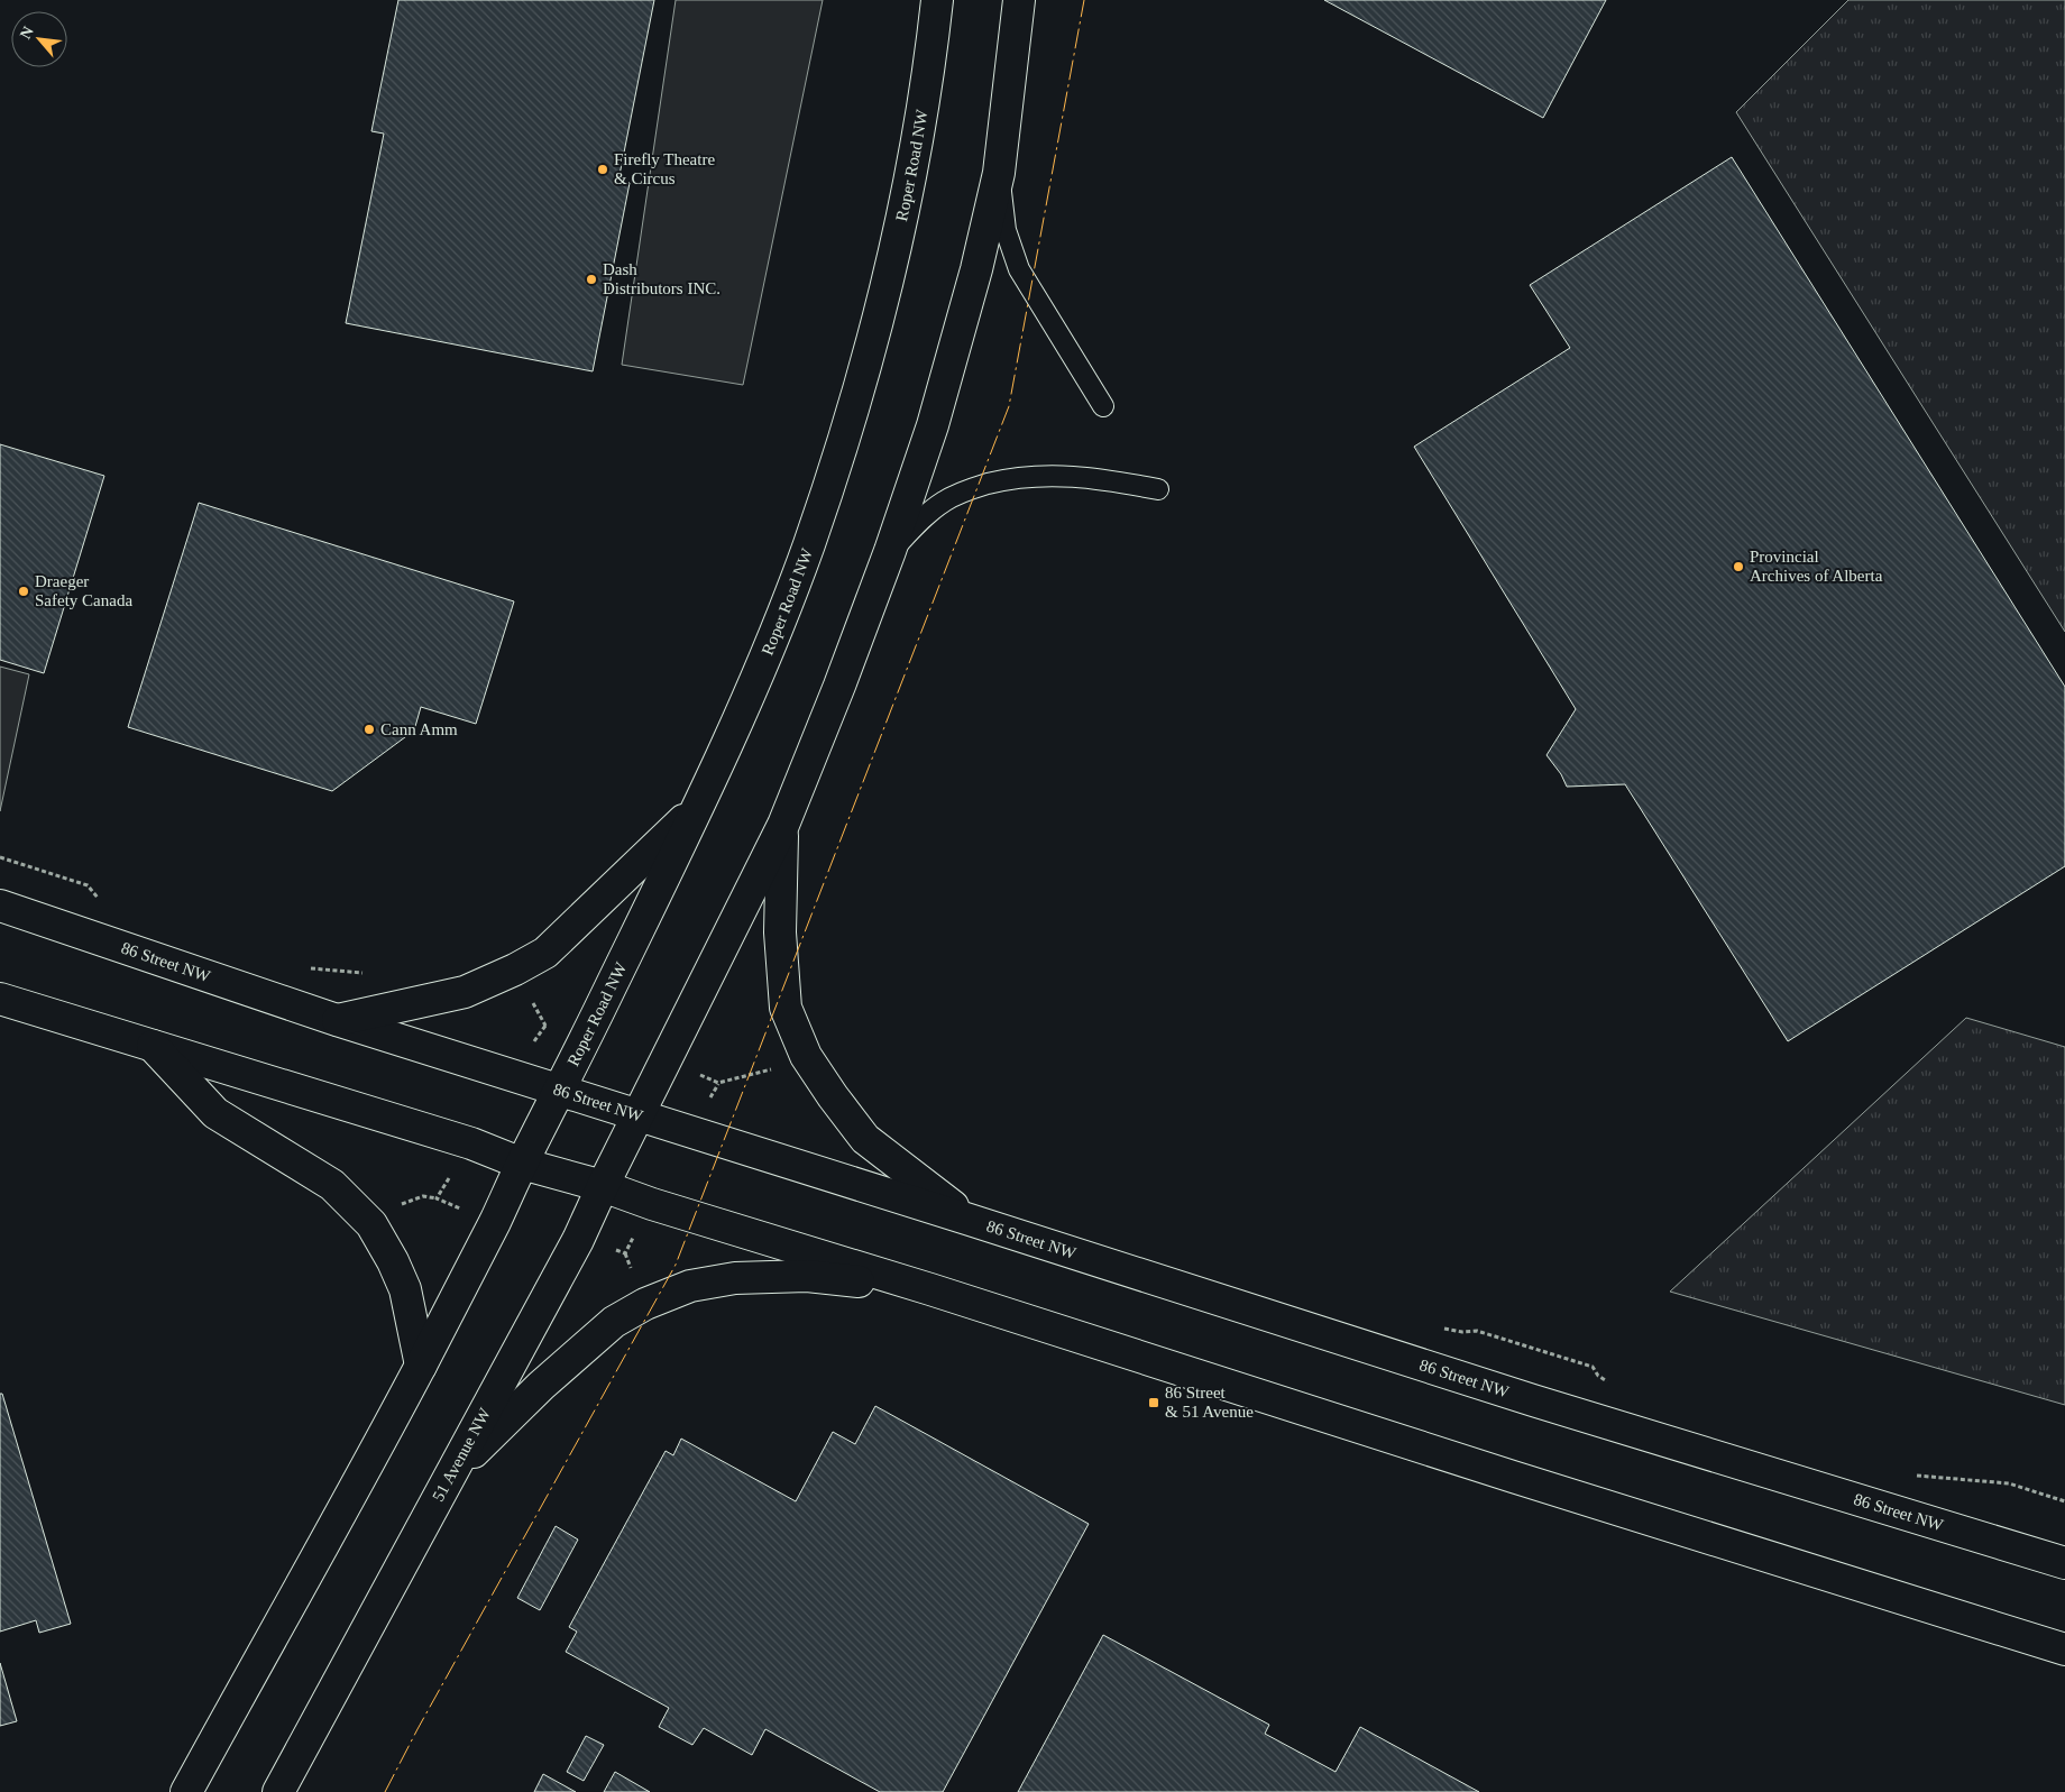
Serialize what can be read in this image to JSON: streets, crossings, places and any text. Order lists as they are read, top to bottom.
{
  "streets": {
    "main road": ["Roper Road NW", "86 Street NW", "51 Avenue NW"]
  },
  "crossings": [
    ["Roper Road NW", "86 Street NW"],
    ["86 Street NW", "51 Avenue NW"]
  ],
  "places": {
    "other": [
      "Firefly Theatre & Circus",
      "Dash Distributors INC.",
      "Provincial Archives of Alberta",
      "Draeger Safety Canada",
      "Cann Amm"
    ],
    "transit": ["86 Street & 51 Avenue"]
  },
  "north": "top left"
}
